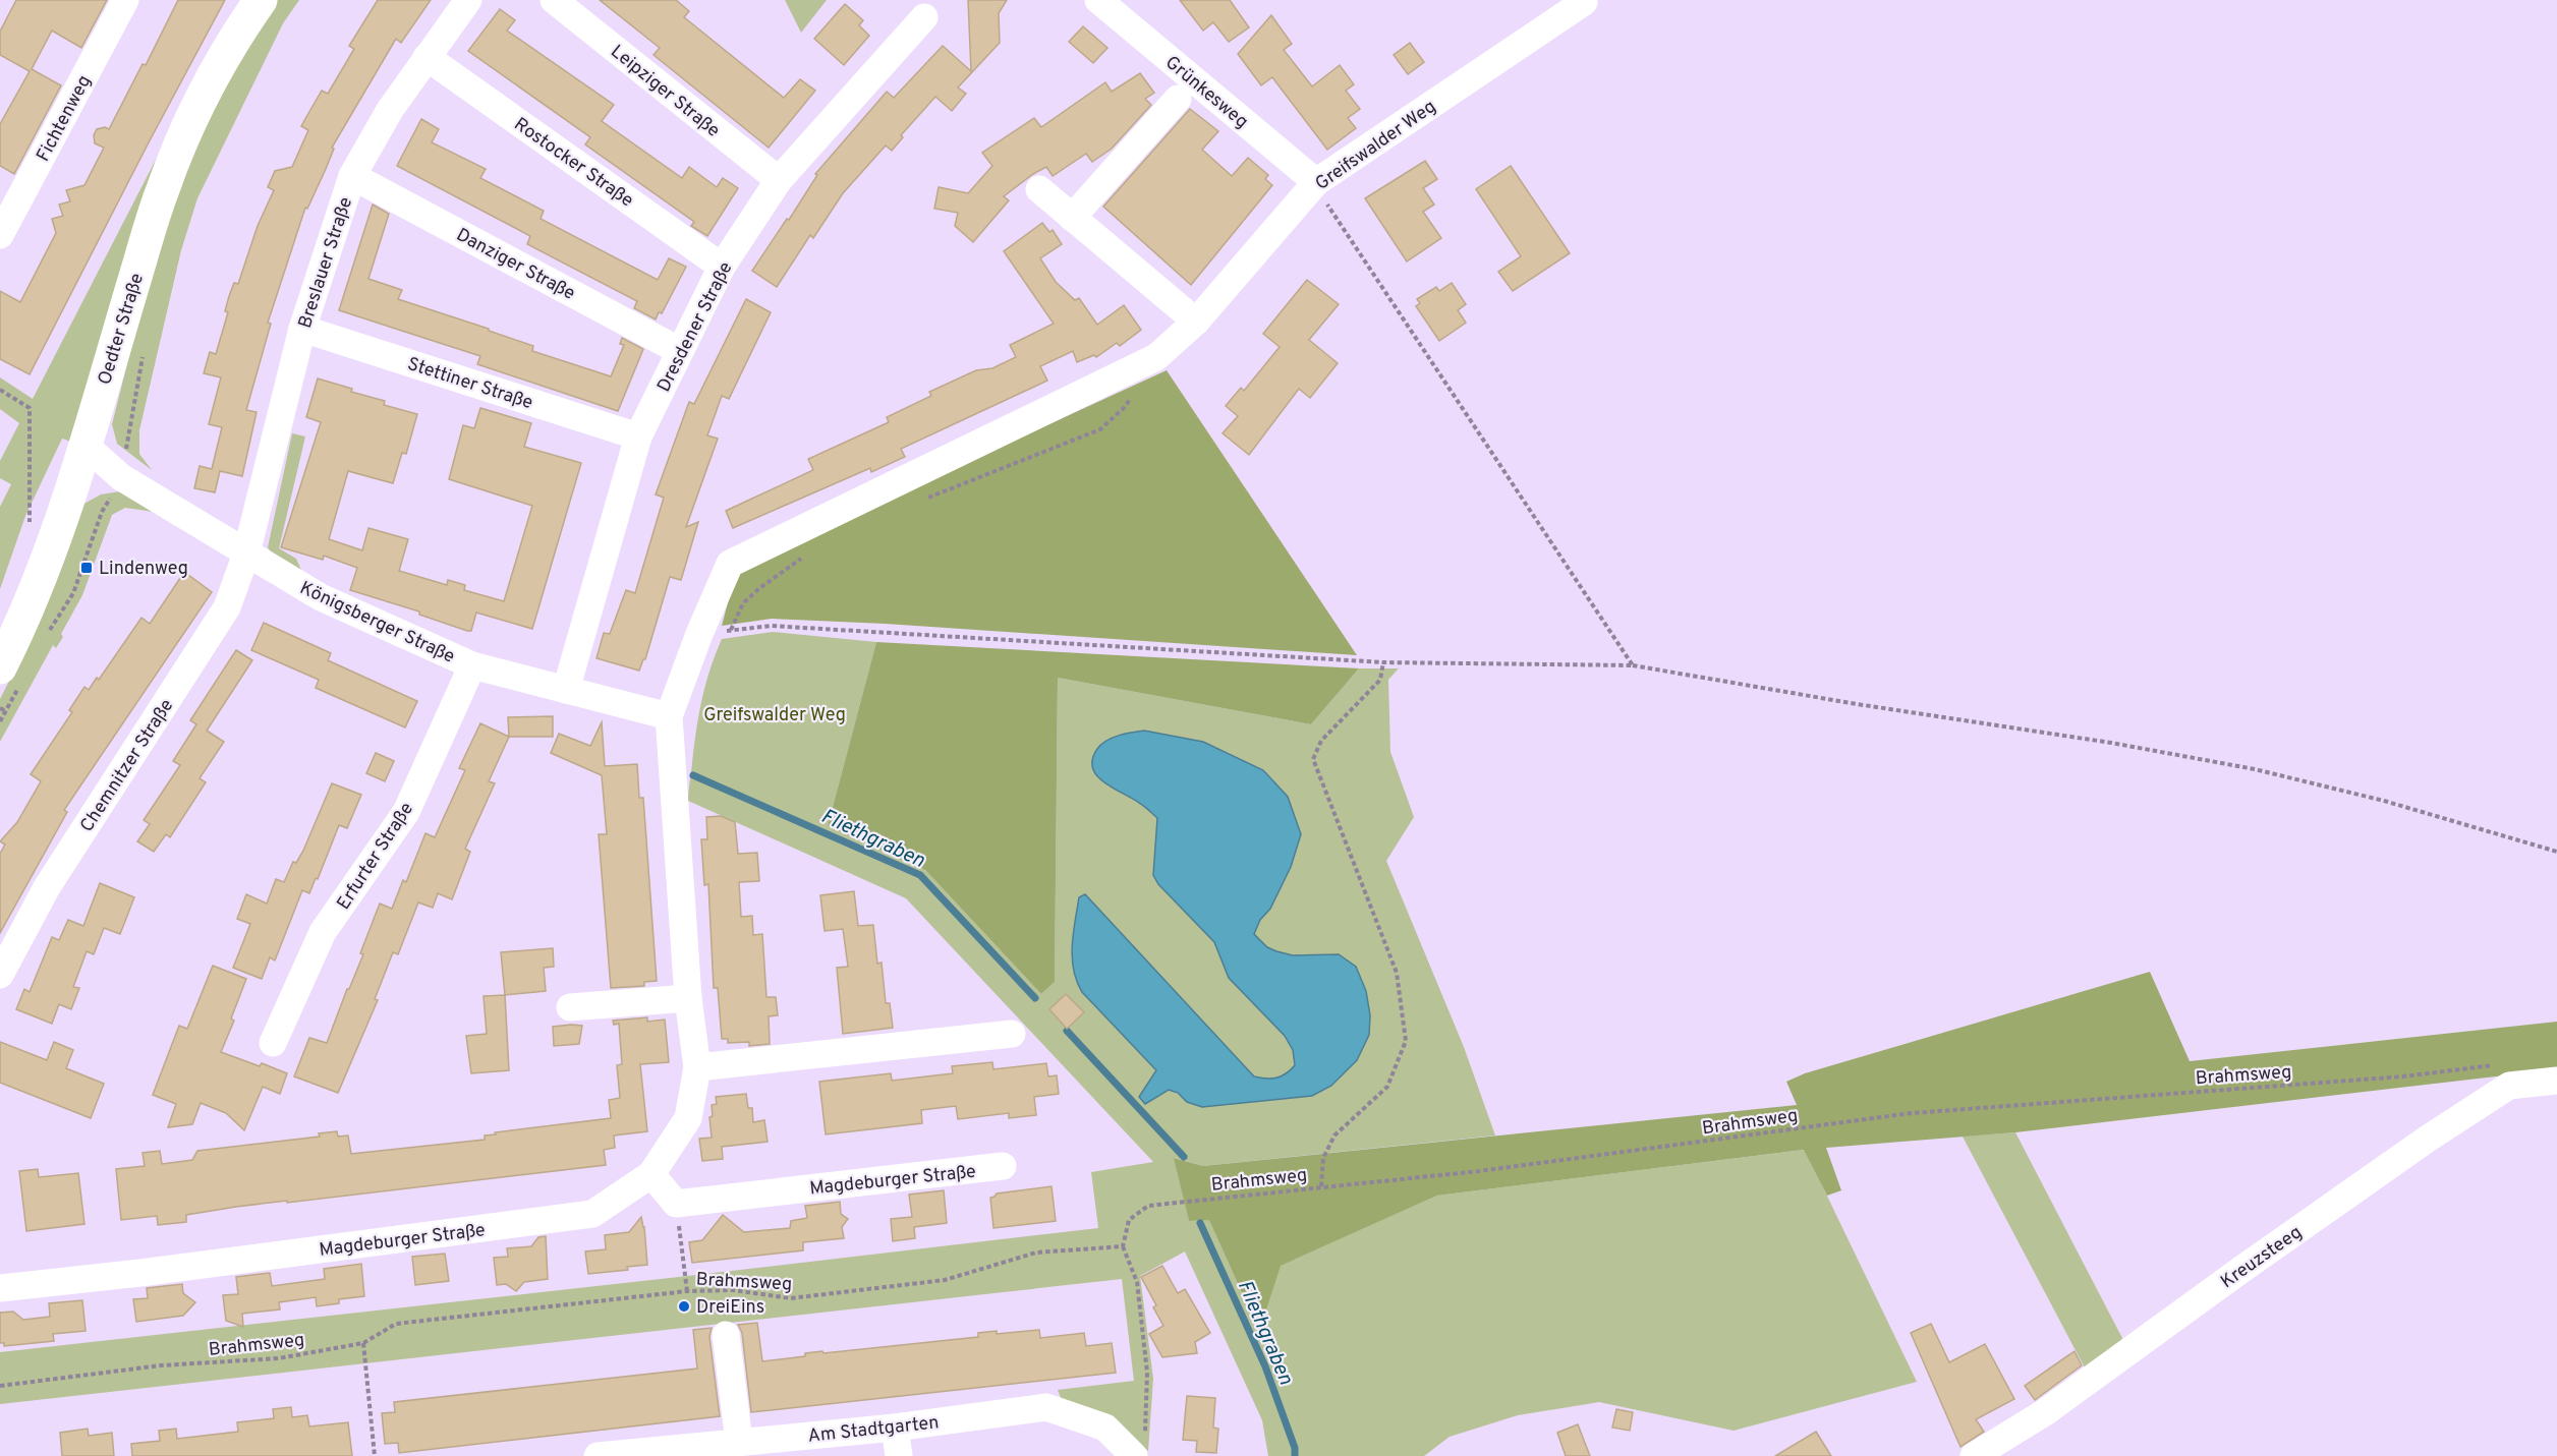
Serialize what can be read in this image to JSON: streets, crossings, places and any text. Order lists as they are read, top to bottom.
{
  "streets": {
    "main road": ["Oedter Straße"],
    "street": [
      "Leipziger Straße",
      "Grünkesweg",
      "Fichtenweg",
      "Greifswalder Weg",
      "Rostocker Straße",
      "Breslauer Straße",
      "Danziger Straße",
      "Dresdener Straße",
      "Stettiner Straße",
      "Königsberger Straße",
      "Chemnitzer Straße",
      "Erfurter Straße",
      "Magdeburger Straße",
      "Kreuzsteeg",
      "Am Stadtgarten"
    ],
    "path": ["Brahmsweg"]
  },
  "crossings": [
    ["Leipziger Straße", "Dresdener Straße"],
    ["Grünkesweg", "Greifswalder Weg"],
    ["Greifswalder Weg", "Königsberger Straße"],
    ["Greifswalder Weg", "Magdeburger Straße"],
    ["Rostocker Straße", "Breslauer Straße"],
    ["Rostocker Straße", "Dresdener Straße"],
    ["Breslauer Straße", "Danziger Straße"],
    ["Breslauer Straße", "Stettiner Straße"],
    ["Breslauer Straße", "Königsberger Straße"],
    ["Breslauer Straße", "Chemnitzer Straße"],
    ["Danziger Straße", "Dresdener Straße"],
    ["Dresdener Straße", "Stettiner Straße"],
    ["Dresdener Straße", "Königsberger Straße"],
    ["Oedter Straße", "Königsberger Straße"],
    ["Königsberger Straße", "Chemnitzer Straße"],
    ["Königsberger Straße", "Erfurter Straße"],
    ["Königsberger Straße", "Magdeburger Straße"]
  ],
  "water": ["Fliethgraben"],
  "parks": ["Greifswalder Weg"],
  "places": {
    "transit": ["Lindenweg"],
    "other": ["DreiEins"]
  }
}
